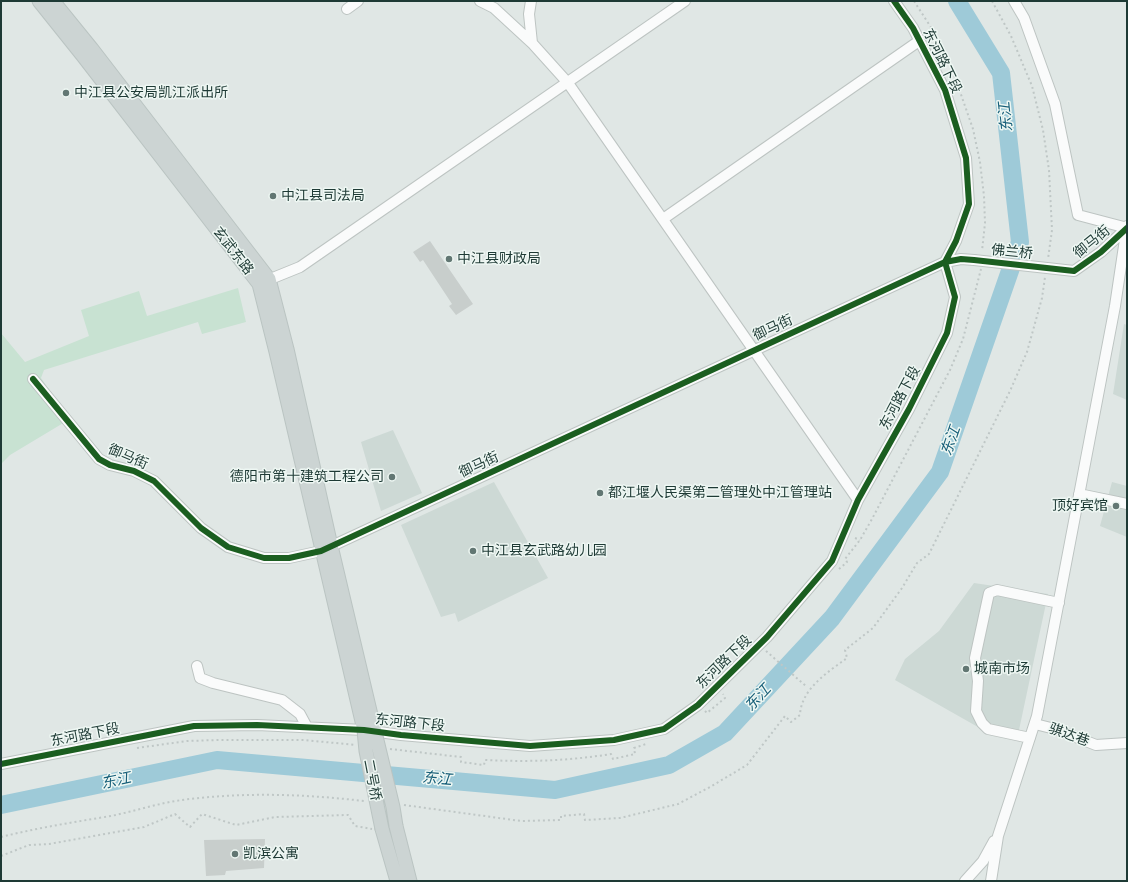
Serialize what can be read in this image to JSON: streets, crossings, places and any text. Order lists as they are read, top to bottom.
{
  "streets": {
    "main road": ["玄武东路", "二号桥"],
    "street": [
      "东河路下段",
      "御马街",
      "佛兰桥",
      "骐达巷"
    ]
  },
  "crossings": [
    ["东河路下段", "御马街"],
    ["东河路下段", "玄武东路"],
    ["东河路下段", "二号桥"],
    ["御马街", "玄武东路"],
    ["御马街", "佛兰桥"],
    ["玄武东路", "二号桥"]
  ],
  "water": ["东江"],
  "places": [
    "中江县公安局凯江派出所",
    "中江县司法局",
    "中江县财政局",
    "德阳市第十建筑工程公司",
    "都江堰人民渠第二管理处中江管理站",
    "顶好宾馆",
    "中江县玄武路幼儿园",
    "城南市场",
    "凯滨公寓"
  ]
}
